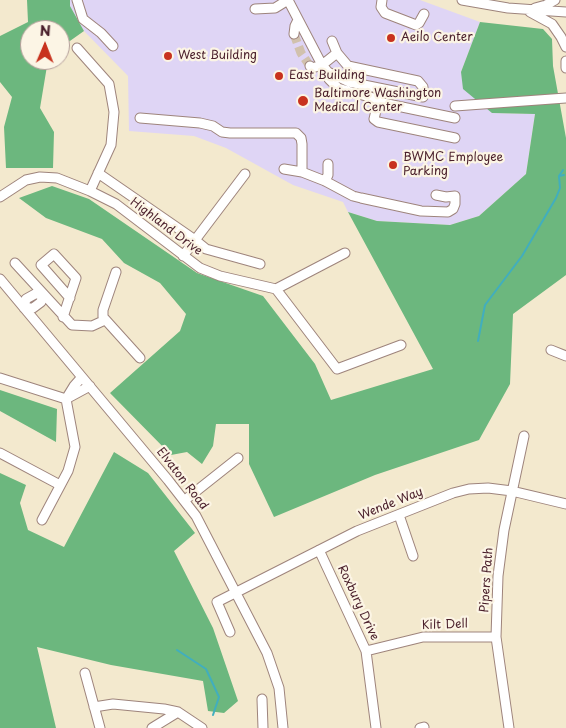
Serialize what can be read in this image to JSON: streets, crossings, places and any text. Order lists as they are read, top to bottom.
{
  "streets": {
    "street": [
      "Highland Drive",
      "Elvaton Road",
      "Wende Way",
      "Pipers Path",
      "Roxbury Drive",
      "Kilt Dell"
    ]
  },
  "crossings": [
    ["Elvaton Road", "Wende Way"],
    ["Wende Way", "Pipers Path"],
    ["Wende Way", "Roxbury Drive"],
    ["Pipers Path", "Kilt Dell"],
    ["Roxbury Drive", "Kilt Dell"]
  ],
  "places": [
    "Aeilo Center",
    "West Building",
    "East Building",
    "Baltimore Washington Medical Center",
    "BWMC Employee Parking"
  ],
  "north": "top"
}
